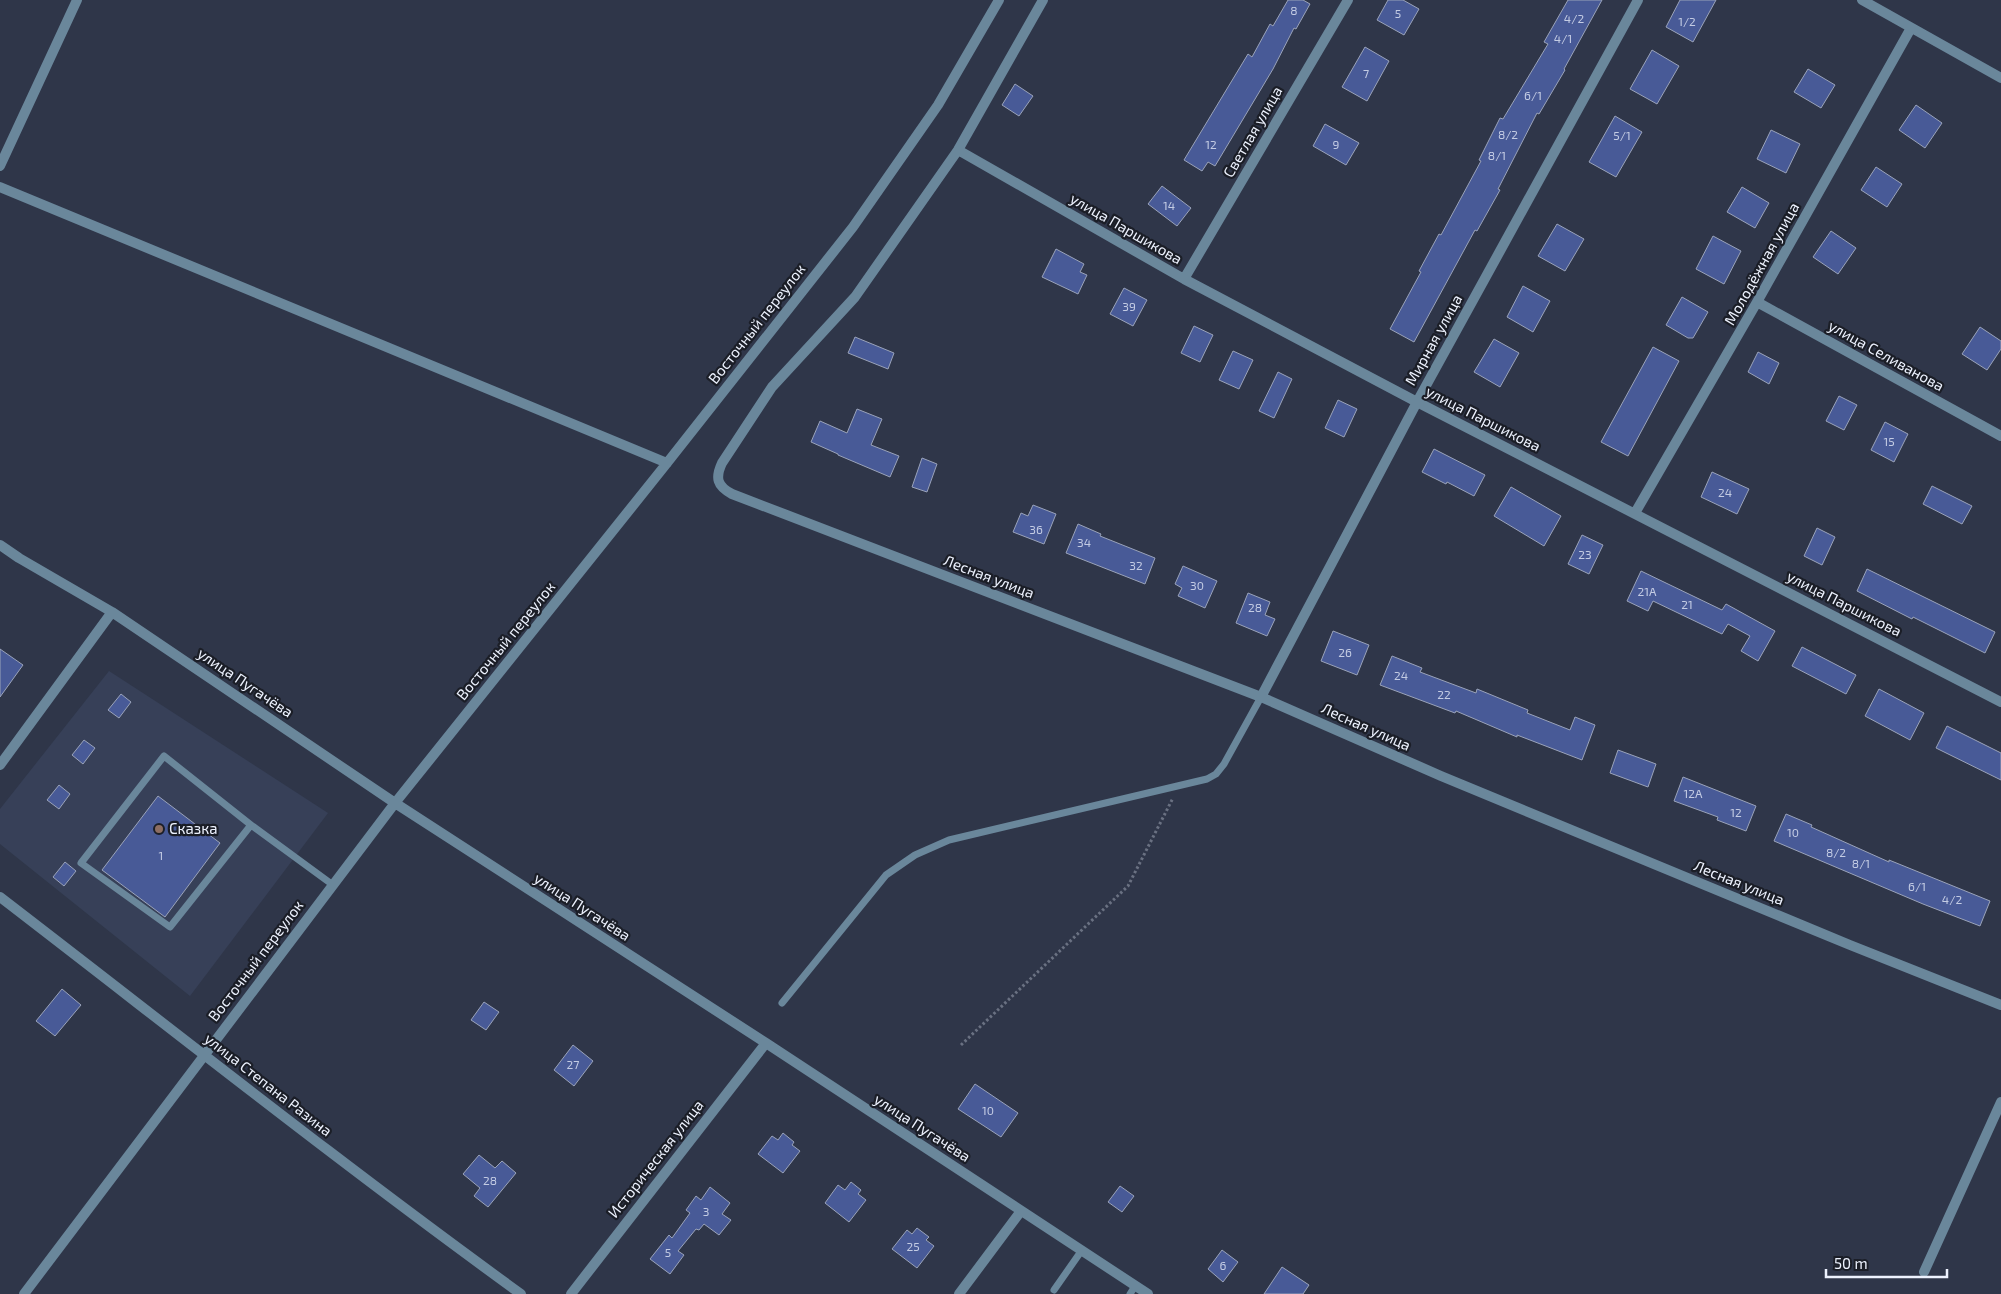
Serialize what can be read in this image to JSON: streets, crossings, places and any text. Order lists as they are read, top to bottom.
{
  "streets": {
    "street": [
      "Светлая улица",
      "улица Паршикова",
      "Молодёжная улица",
      "Восточный переулок",
      "Мирная улица",
      "улица Селиванова",
      "Лесная улица",
      "улица Пугачёва",
      "улица Степана Разина",
      "Историческая улица"
    ]
  },
  "crossings": [
    ["Светлая улица", "улица Паршикова"],
    ["улица Паршикова", "Молодёжная улица"],
    ["улица Паршикова", "Мирная улица"],
    ["улица Паршикова", "Лесная улица"],
    ["Молодёжная улица", "улица Селиванова"],
    ["Восточный переулок", "улица Пугачёва"],
    ["Восточный переулок", "улица Степана Разина"],
    ["Мирная улица", "Лесная улица"],
    ["улица Пугачёва", "Историческая улица"]
  ],
  "places": ["Сказка"],
  "house_numbers": [
    "8",
    "5",
    "4/2",
    "1/2",
    "4/1",
    "7",
    "6/1",
    "8/2",
    "5/1",
    "12",
    "9",
    "8/1",
    "14",
    "39",
    "15",
    "24",
    "36",
    "34",
    "23",
    "32",
    "30",
    "21А",
    "21",
    "28",
    "26",
    "24",
    "22",
    "12А",
    "12",
    "10",
    "8/2",
    "1",
    "8/1",
    "6/1",
    "4/2",
    "27",
    "10",
    "28",
    "3",
    "25",
    "5",
    "6"
  ],
  "scale_bar": "50 m"
}
